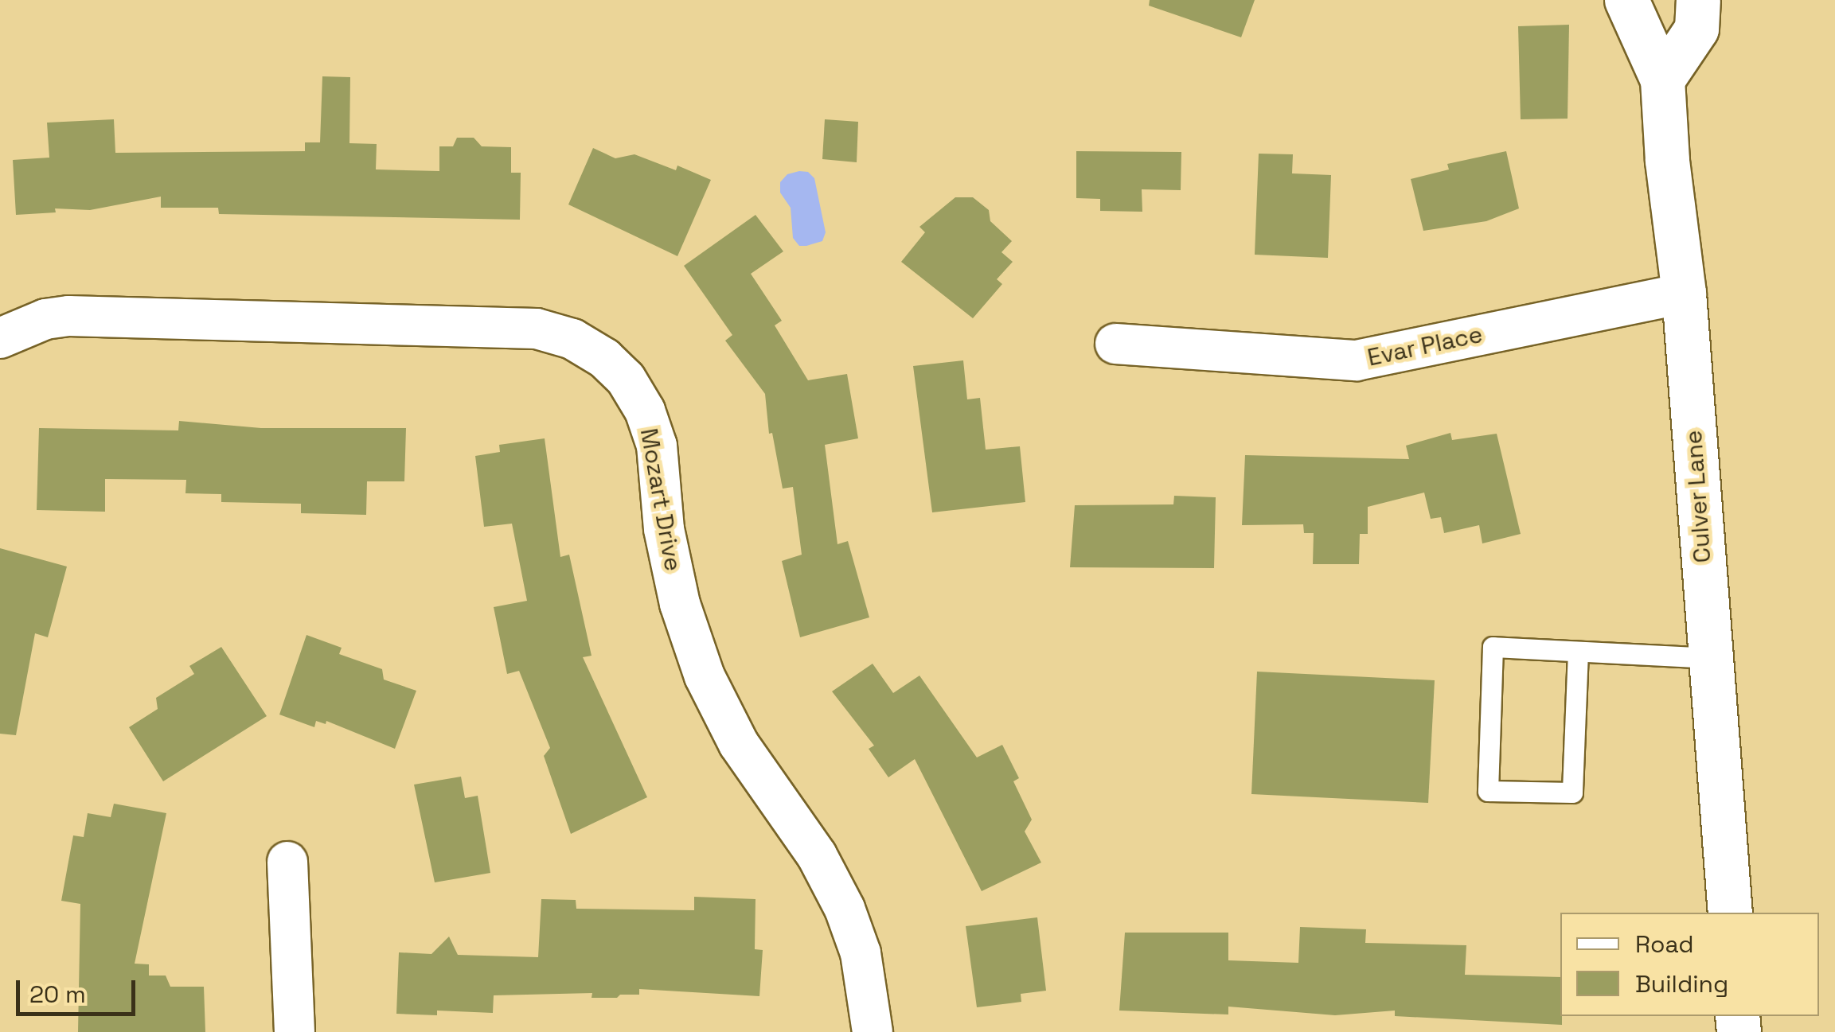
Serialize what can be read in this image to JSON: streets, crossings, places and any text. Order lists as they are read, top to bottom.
{
  "streets": {
    "street": ["Evar Place", "Culver Lane", "Mozart Drive"]
  },
  "crossings": [
    ["Evar Place", "Culver Lane"]
  ],
  "legend": ["Road", "Building"],
  "scale_bar": "20 m"
}
